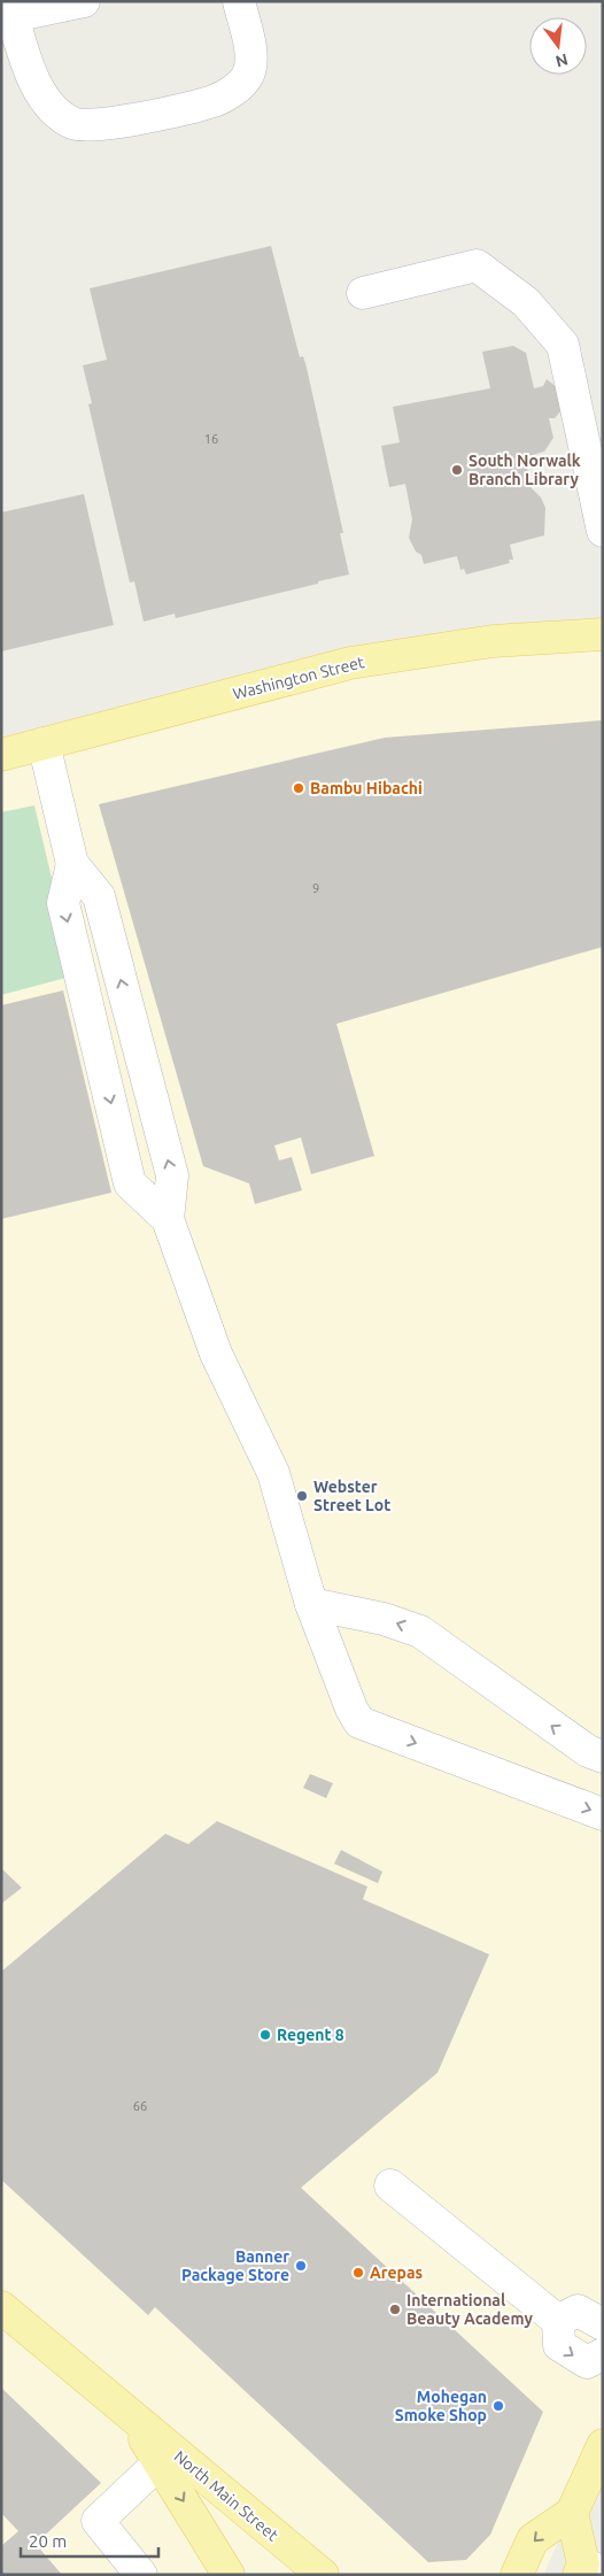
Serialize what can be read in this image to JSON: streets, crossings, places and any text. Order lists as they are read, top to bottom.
{
  "streets": {
    "main road": ["Washington Street", "North Main Street"]
  },
  "places": [
    "South Norwalk Branch Library",
    "Bambu Hibachi",
    "Webster Street Lot",
    "Regent 8",
    "Banner Package Store",
    "Arepas",
    "International Beauty Academy",
    "Mohegan Smoke Shop"
  ],
  "house_numbers": ["16", "9", "66"],
  "scale_bar": "20 m",
  "north": "bottom"
}
